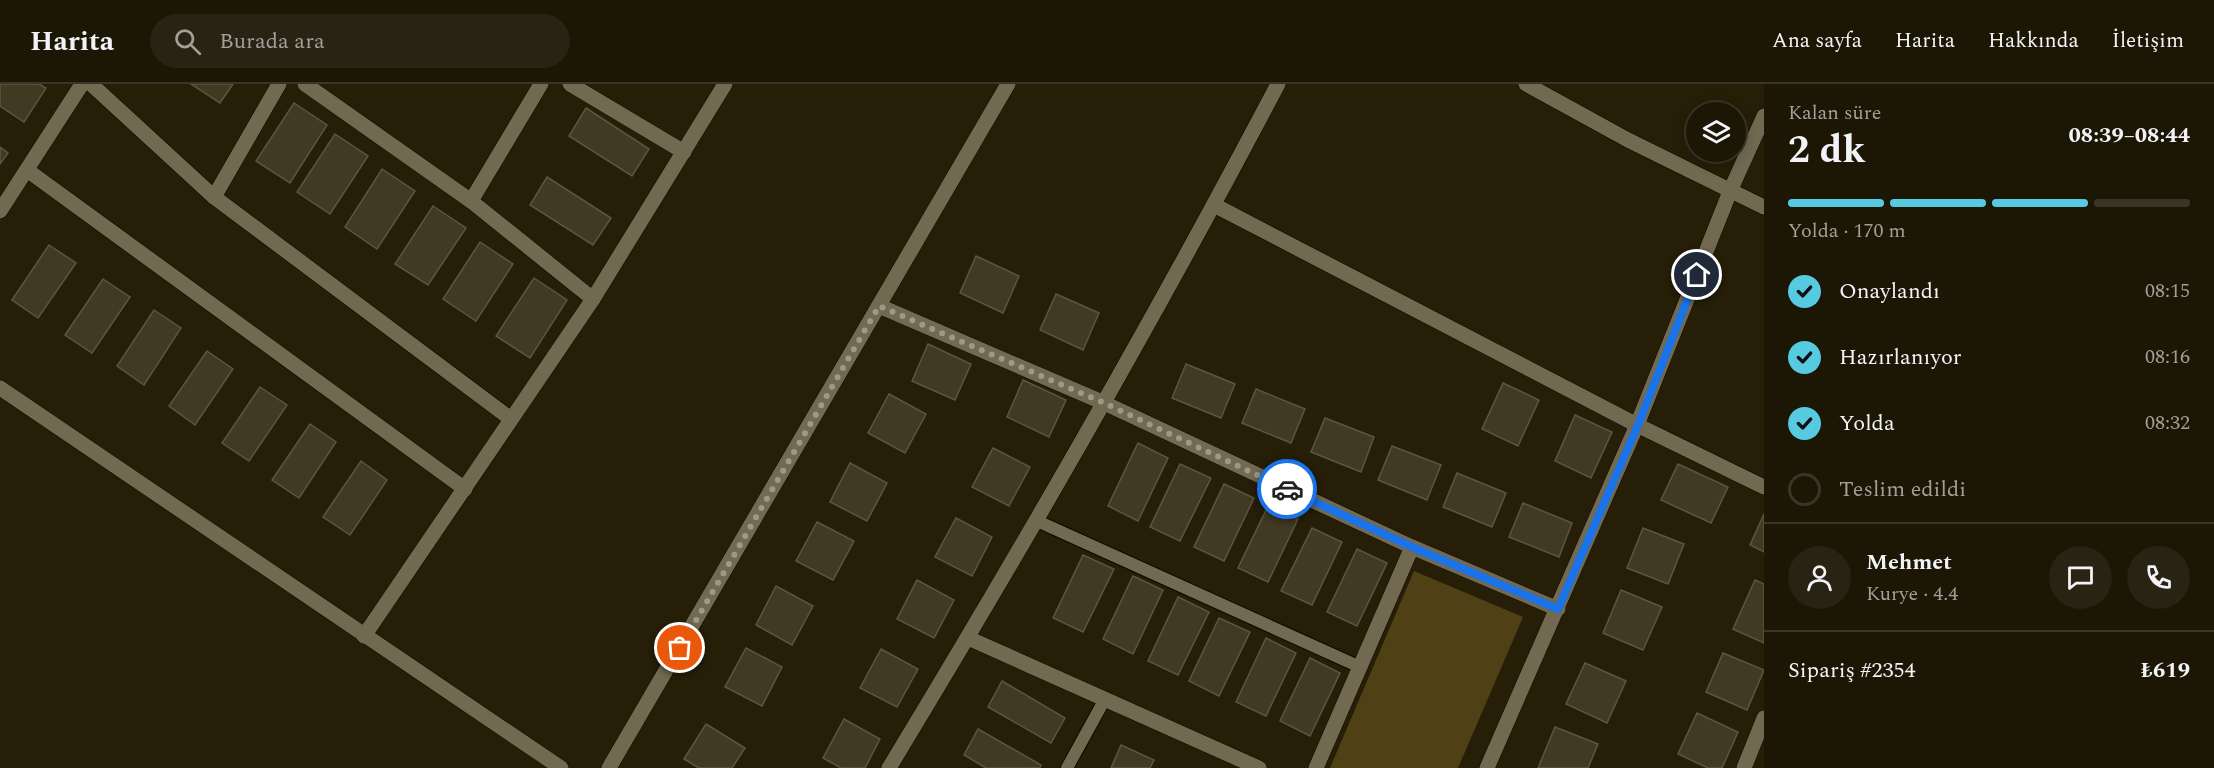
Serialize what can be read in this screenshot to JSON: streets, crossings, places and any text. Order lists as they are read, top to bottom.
{
  "page": {
    "header": "Harita",
    "search": "Burada ara",
    "nav": [
      "Ana sayfa",
      "Harita",
      "Hakkında",
      "İletişim"
    ],
    "heading": ["2 dk", "Kalan süre", "08:39–08:44"],
    "panel": [
      "Mehmet",
      "Kurye · 4.4",
      "Sipariş #2354",
      "₺619"
    ],
    "bar": "Yolda · 170 m",
    "list": [
      ["Onaylandı", "08:15"],
      ["Hazırlanıyor", "08:16"],
      ["Yolda", "08:32"],
      "Teslim edildi"
    ]
  }
}
